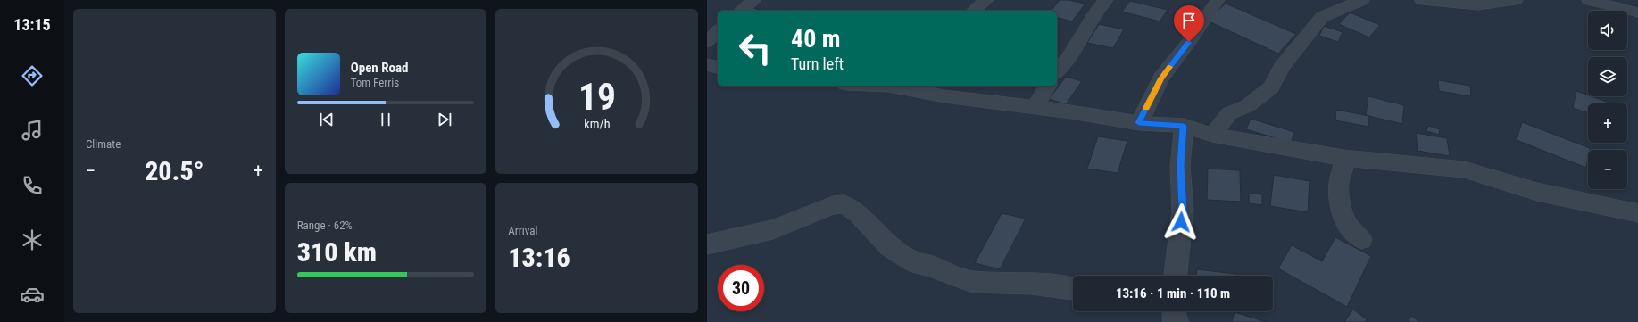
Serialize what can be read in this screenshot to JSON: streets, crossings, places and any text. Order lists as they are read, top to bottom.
{
  "page": {
    "tabs": "13:15",
    "tile": [
      "Climate",
      ["Range · 62%", "310 km"],
      ["Arrival", "13:16"]
    ],
    "map_buttons": ["+", "−"],
    "turn": ["40 m", "Turn left"],
    "song": ["Open Road", "Tom Ferris"],
    "heat": ["−", "20.5°", "+"],
    "limit": "30",
    "trip": "13:16 · 1 min · 110 m",
    "gauge": ["19", "km/h"]
  }
}
